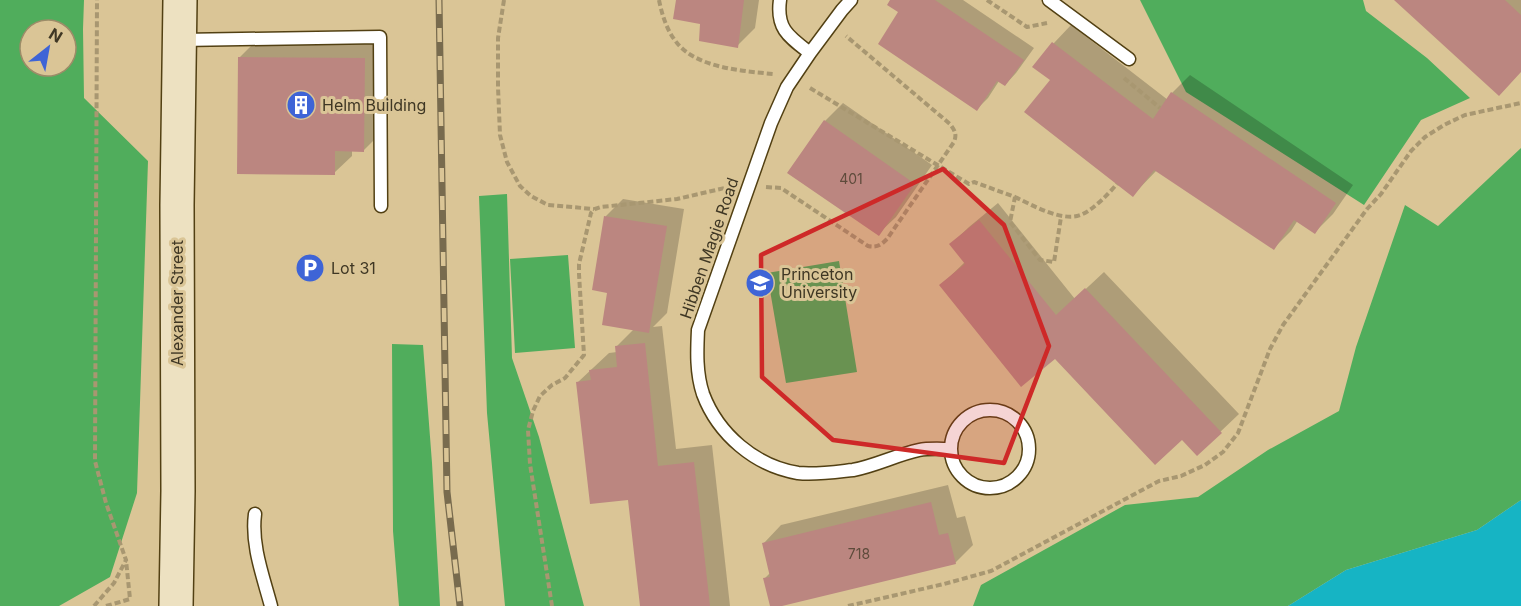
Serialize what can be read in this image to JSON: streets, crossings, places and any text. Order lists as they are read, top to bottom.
{
  "streets": {
    "main road": ["Alexander Street"],
    "lane": ["Hibben Magie Road"]
  },
  "places": {
    "building": ["Helm Building"],
    "parking": ["Lot 31"],
    "school or university": ["Princeton University"]
  },
  "house_numbers": ["401", "718"],
  "north": "top right"
}
